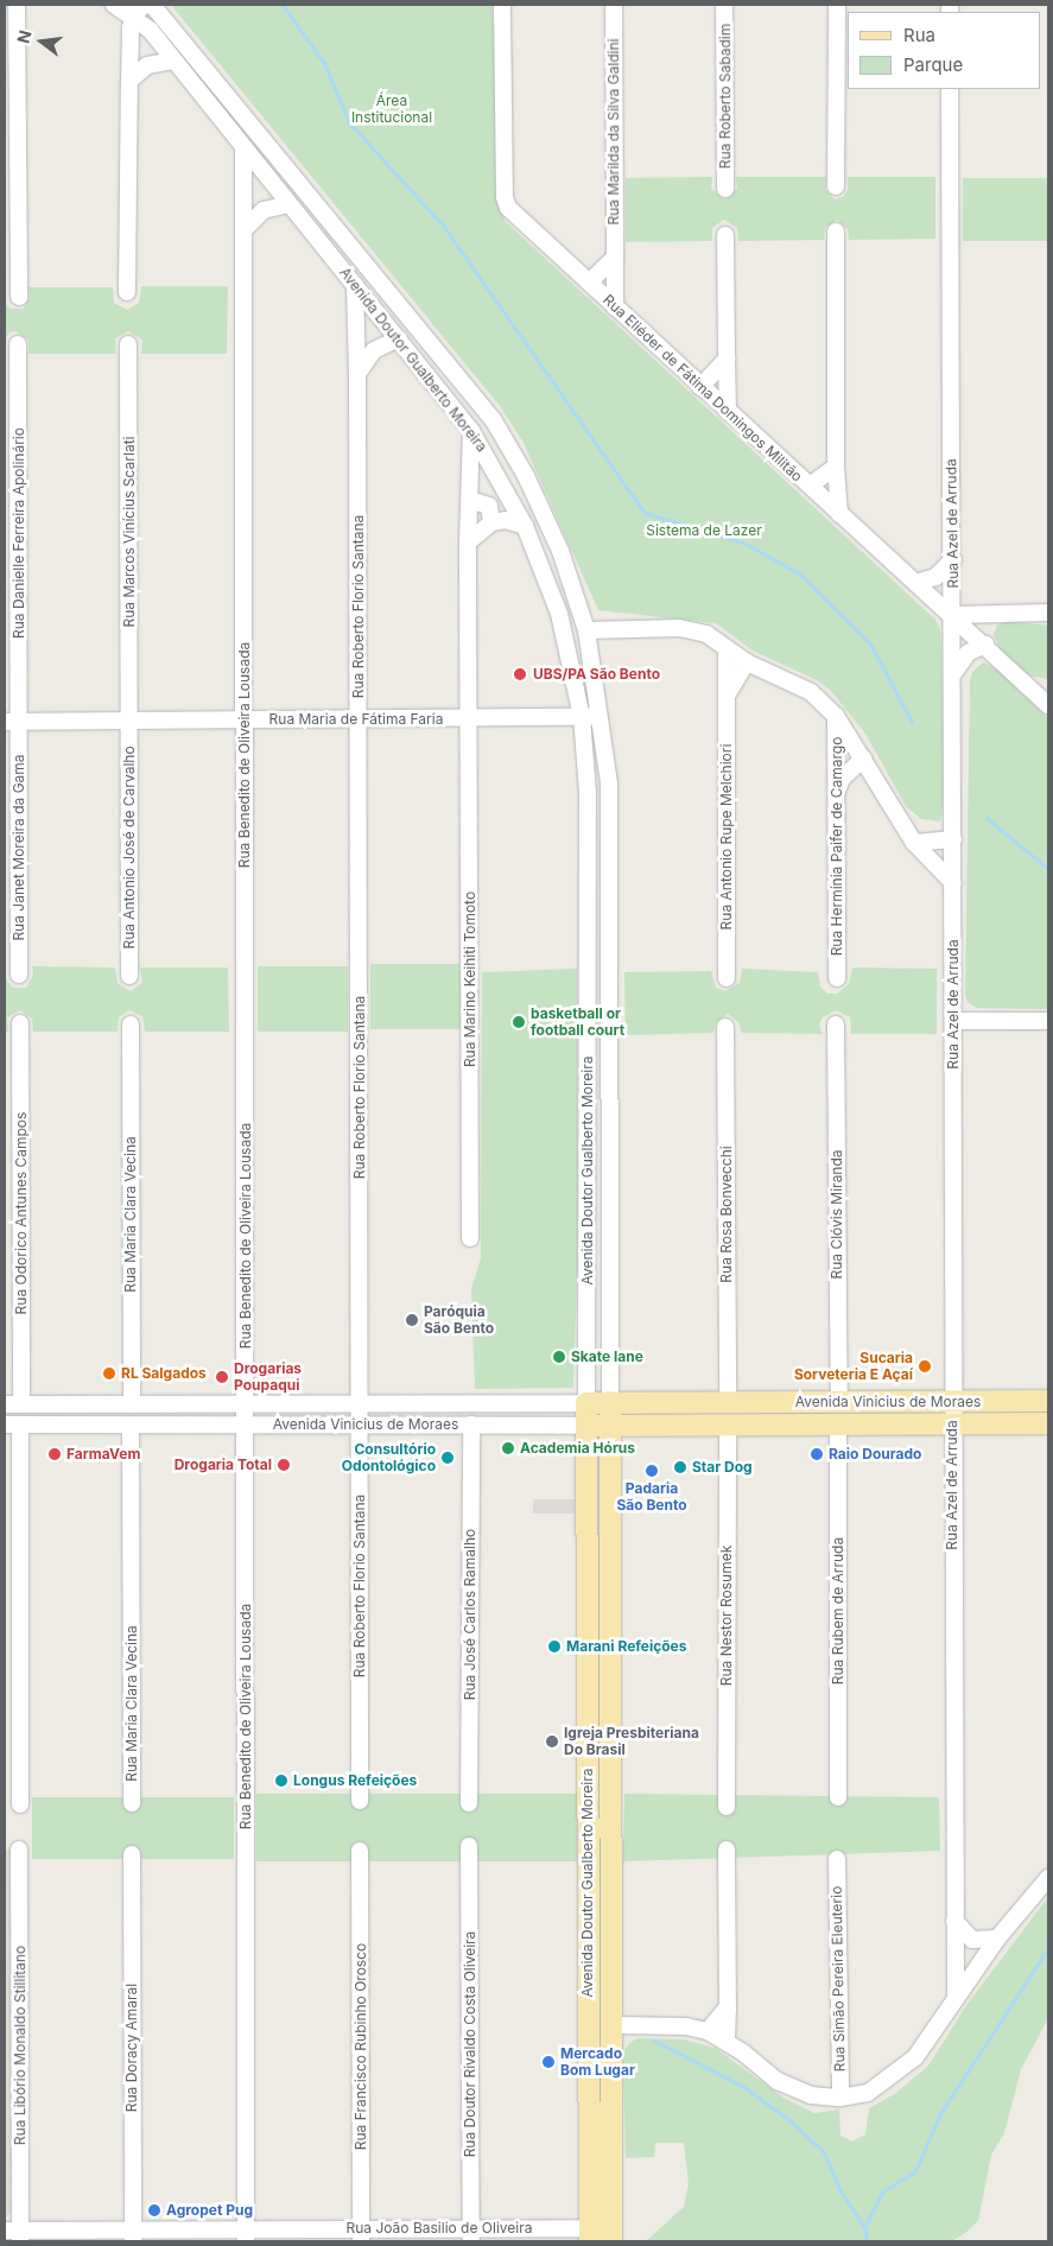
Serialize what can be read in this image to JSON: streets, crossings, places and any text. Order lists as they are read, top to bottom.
{
  "streets": {
    "main road": ["Avenida Doutor Gualberto Moreira", "Avenida Vinicius de Moraes"],
    "street": [
      "Rua Roberto Sabadim",
      "Rua Marilda da Silva Galdini",
      "Rua Eliéder de Fátima Domingos Militão",
      "Rua Azel de Arruda",
      "Rua Marcos Vinícius Scarlati",
      "Rua Danielle Ferreira Apolinário",
      "Rua Roberto Florio Santana",
      "Rua Maria de Fátima Faria",
      "Rua Benedito de Oliveira Lousada",
      "Rua Antonio Rupe Melchiori",
      "Rua Hermínia Paifer de Camargo",
      "Rua Janet Moreira da Gama",
      "Rua Antonio José de Carvalho",
      "Rua Marino Keihiti Tomoto",
      "Rua Odorico Antunes Campos",
      "Rua Maria Clara Vecina",
      "Rua Rosa Bonvecchi",
      "Rua Clóvis Miranda",
      "Rua Rubem de Arruda",
      "Rua José Carlos Ramalho",
      "Rua Nestor Rosumek",
      "Rua Simão Pereira Eleuterio",
      "Rua Doutor Rivaldo Costa Oliveira",
      "Rua Libório Monaldo Stillitano",
      "Rua Francisco Rubinho Orosco",
      "Rua Doracy Amaral",
      "Rua João Basilio de Oliveira"
    ]
  },
  "crossings": [
    ["Rua Marilda da Silva Galdini", "Rua Eliéder de Fátima Domingos Militão"],
    ["Avenida Doutor Gualberto Moreira", "Rua Roberto Florio Santana"],
    ["Avenida Doutor Gualberto Moreira", "Rua Maria de Fátima Faria"],
    ["Avenida Doutor Gualberto Moreira", "Rua Benedito de Oliveira Lousada"],
    ["Avenida Doutor Gualberto Moreira", "Rua Marino Keihiti Tomoto"],
    ["Avenida Doutor Gualberto Moreira", "Avenida Vinicius de Moraes"],
    ["Avenida Doutor Gualberto Moreira", "Rua João Basilio de Oliveira"],
    ["Rua Eliéder de Fátima Domingos Militão", "Rua Azel de Arruda"],
    ["Rua Azel de Arruda", "Avenida Vinicius de Moraes"],
    ["Rua Marcos Vinícius Scarlati", "Rua Maria de Fátima Faria"],
    ["Rua Marcos Vinícius Scarlati", "Rua Antonio José de Carvalho"],
    ["Rua Danielle Ferreira Apolinário", "Rua Maria de Fátima Faria"],
    ["Rua Danielle Ferreira Apolinário", "Rua Janet Moreira da Gama"],
    ["Rua Roberto Florio Santana", "Rua Maria de Fátima Faria"],
    ["Rua Roberto Florio Santana", "Avenida Vinicius de Moraes"],
    ["Rua Maria de Fátima Faria", "Rua Benedito de Oliveira Lousada"],
    ["Rua Maria de Fátima Faria", "Rua Janet Moreira da Gama"],
    ["Rua Maria de Fátima Faria", "Rua Antonio José de Carvalho"],
    ["Rua Maria de Fátima Faria", "Rua Marino Keihiti Tomoto"],
    ["Rua Benedito de Oliveira Lousada", "Avenida Vinicius de Moraes"],
    ["Rua Benedito de Oliveira Lousada", "Rua João Basilio de Oliveira"],
    ["Rua Odorico Antunes Campos", "Avenida Vinicius de Moraes"],
    ["Rua Maria Clara Vecina", "Avenida Vinicius de Moraes"],
    ["Rua Rosa Bonvecchi", "Avenida Vinicius de Moraes"],
    ["Rua Clóvis Miranda", "Avenida Vinicius de Moraes"],
    ["Avenida Vinicius de Moraes", "Rua Rubem de Arruda"],
    ["Avenida Vinicius de Moraes", "Rua José Carlos Ramalho"],
    ["Avenida Vinicius de Moraes", "Rua Nestor Rosumek"],
    ["Rua Doutor Rivaldo Costa Oliveira", "Rua João Basilio de Oliveira"],
    ["Rua Libório Monaldo Stillitano", "Rua João Basilio de Oliveira"],
    ["Rua Francisco Rubinho Orosco", "Rua João Basilio de Oliveira"],
    ["Rua Doracy Amaral", "Rua João Basilio de Oliveira"]
  ],
  "parks": ["Área Institucional", "Sistema de Lazer"],
  "places": [
    "UBS/PA São Bento",
    "basketball or football court",
    "Paróquia São Bento",
    "Skate lane",
    "Sucaria Sorveteria E Açaí",
    "RL Salgados",
    "Drogarias Poupaqui",
    "Academia Hórus",
    "FarmaVem",
    "Raio Dourado",
    "Consultório Odontológico",
    "Drogaria Total",
    "Star Dog",
    "Padaria São Bento",
    "Marani Refeições",
    "Igreja Presbiteriana Do Brasil",
    "Longus Refeições",
    "Mercado Bom Lugar",
    "Agropet Pug"
  ],
  "legend": ["Rua", "Parque"],
  "north": "left"
}
